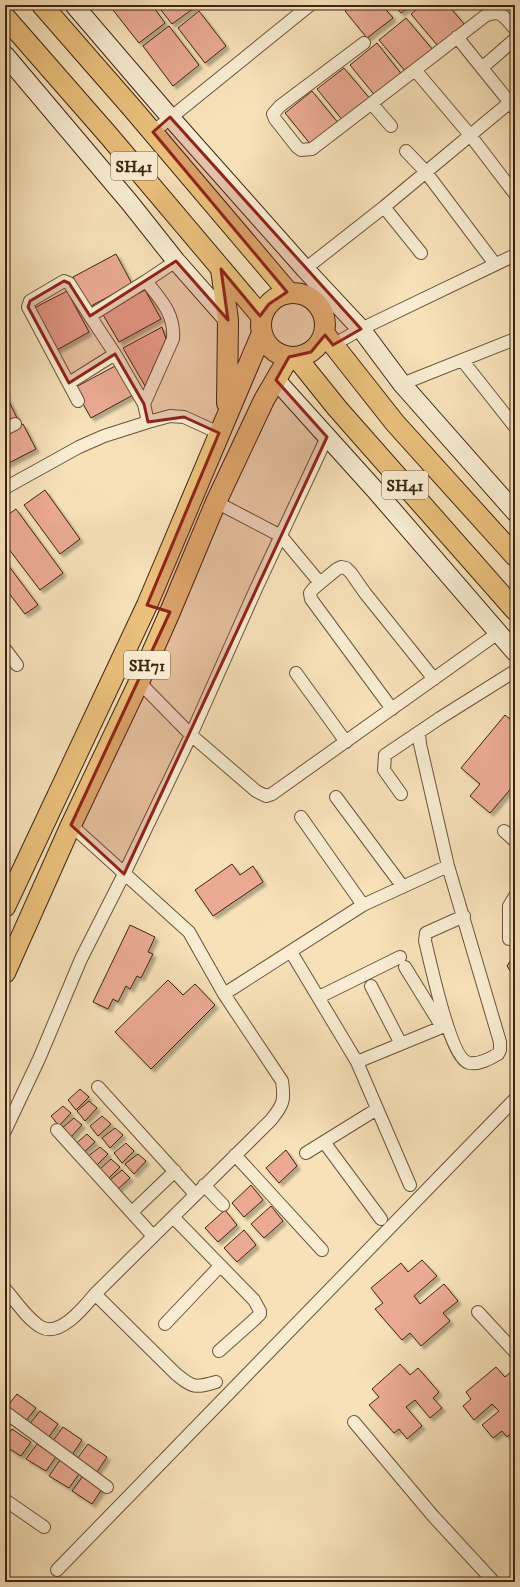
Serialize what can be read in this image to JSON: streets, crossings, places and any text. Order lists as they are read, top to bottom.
{
  "streets": {
    "main road": ["SH41", "SH71"]
  },
  "crossings": [
    ["SH41", "SH71"]
  ]
}
